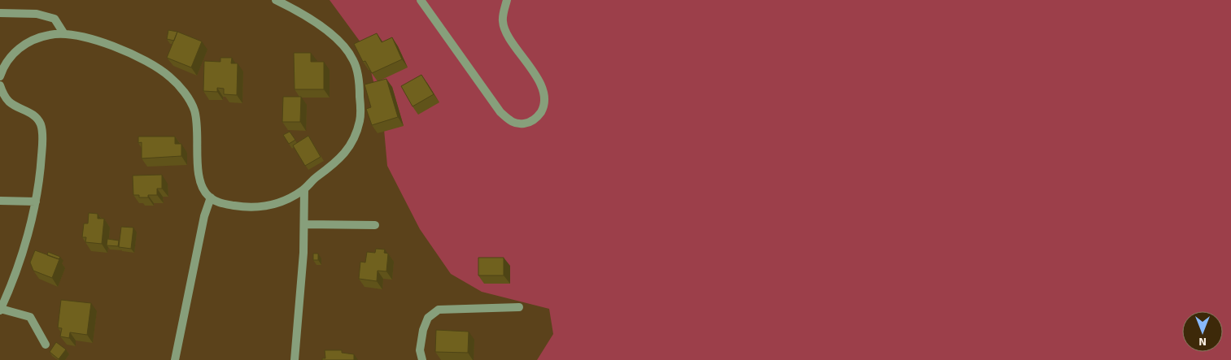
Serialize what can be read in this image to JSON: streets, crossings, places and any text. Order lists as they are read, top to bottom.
{
  "north": "bottom"
}
